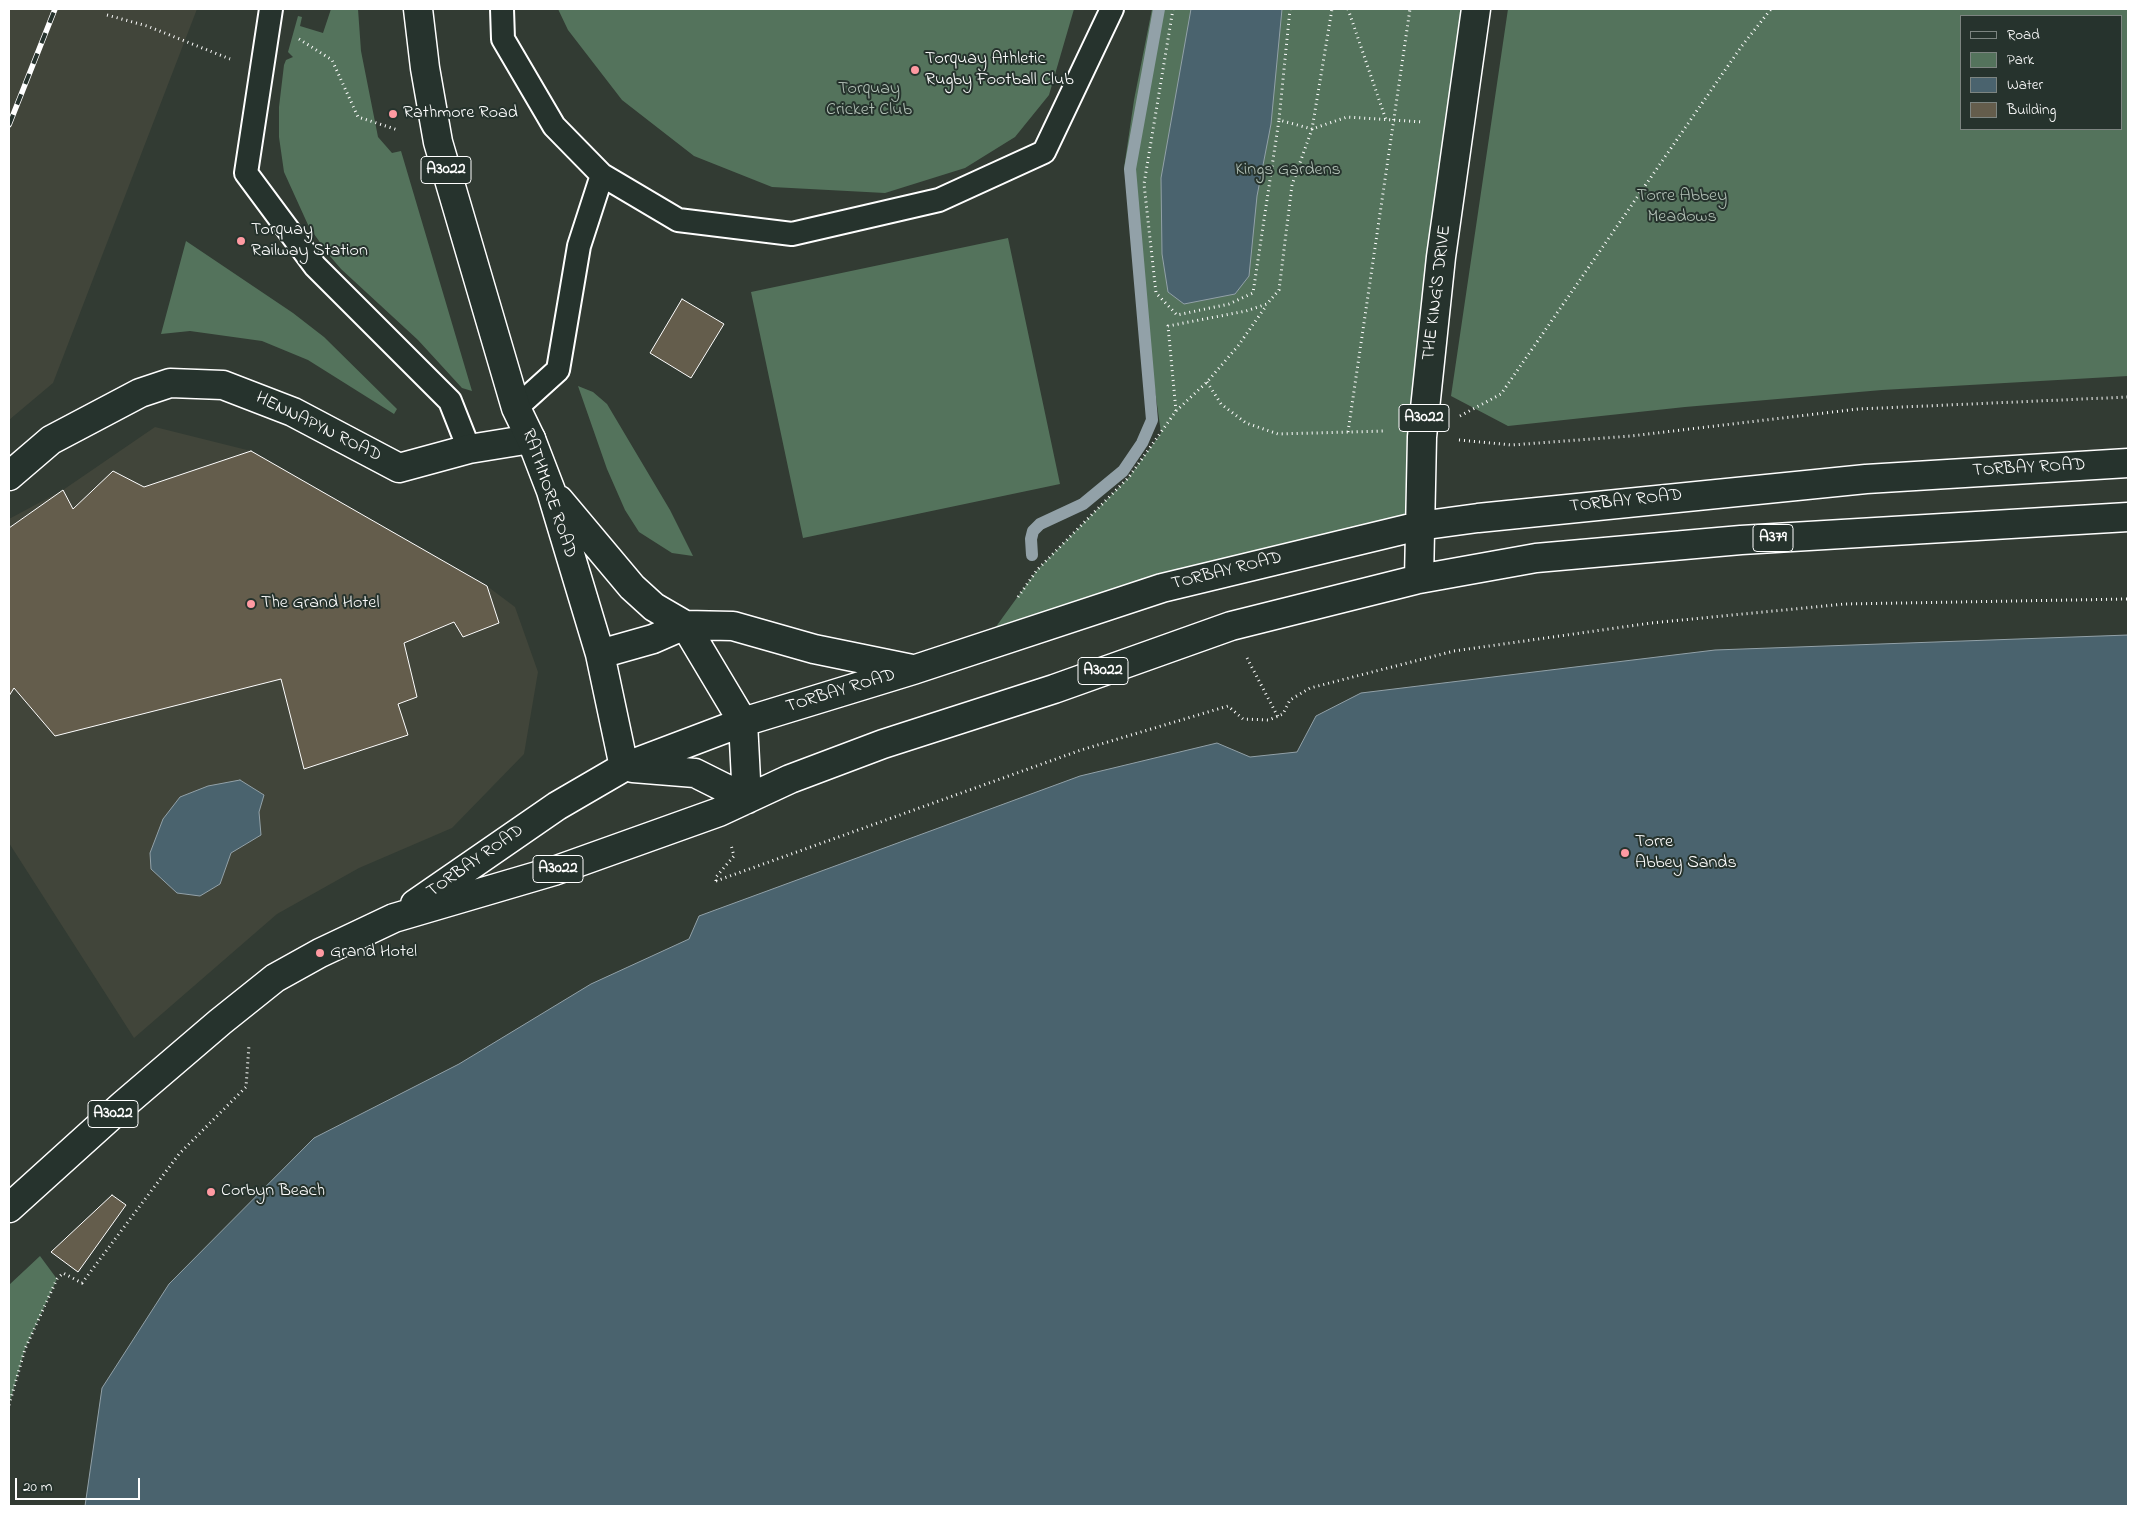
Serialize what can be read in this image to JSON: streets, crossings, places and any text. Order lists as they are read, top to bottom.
{
  "streets": {
    "main road": [
      "A3022",
      "THE KING'S DRIVE",
      "HENNAPYN ROAD",
      "TORBAY ROAD",
      "RATHMORE ROAD",
      "A379"
    ]
  },
  "crossings": [
    ["A3022", "TORBAY ROAD"],
    ["A3022", "RATHMORE ROAD"],
    ["THE KING'S DRIVE", "TORBAY ROAD"],
    ["HENNAPYN ROAD", "RATHMORE ROAD"],
    ["TORBAY ROAD", "RATHMORE ROAD"]
  ],
  "parks": ["Torquay Cricket Club", "Kings Gardens", "Torre Abbey Meadows"],
  "places": [
    "Torquay Athletic Rugby Football Club",
    "Rathmore Road",
    "Torquay Railway Station",
    "The Grand Hotel",
    "Torre Abbey Sands",
    "Grand Hotel",
    "Corbyn Beach"
  ],
  "legend": [
    "Road",
    "Park",
    "Water",
    "Building"
  ],
  "scale_bar": "20 m"
}
